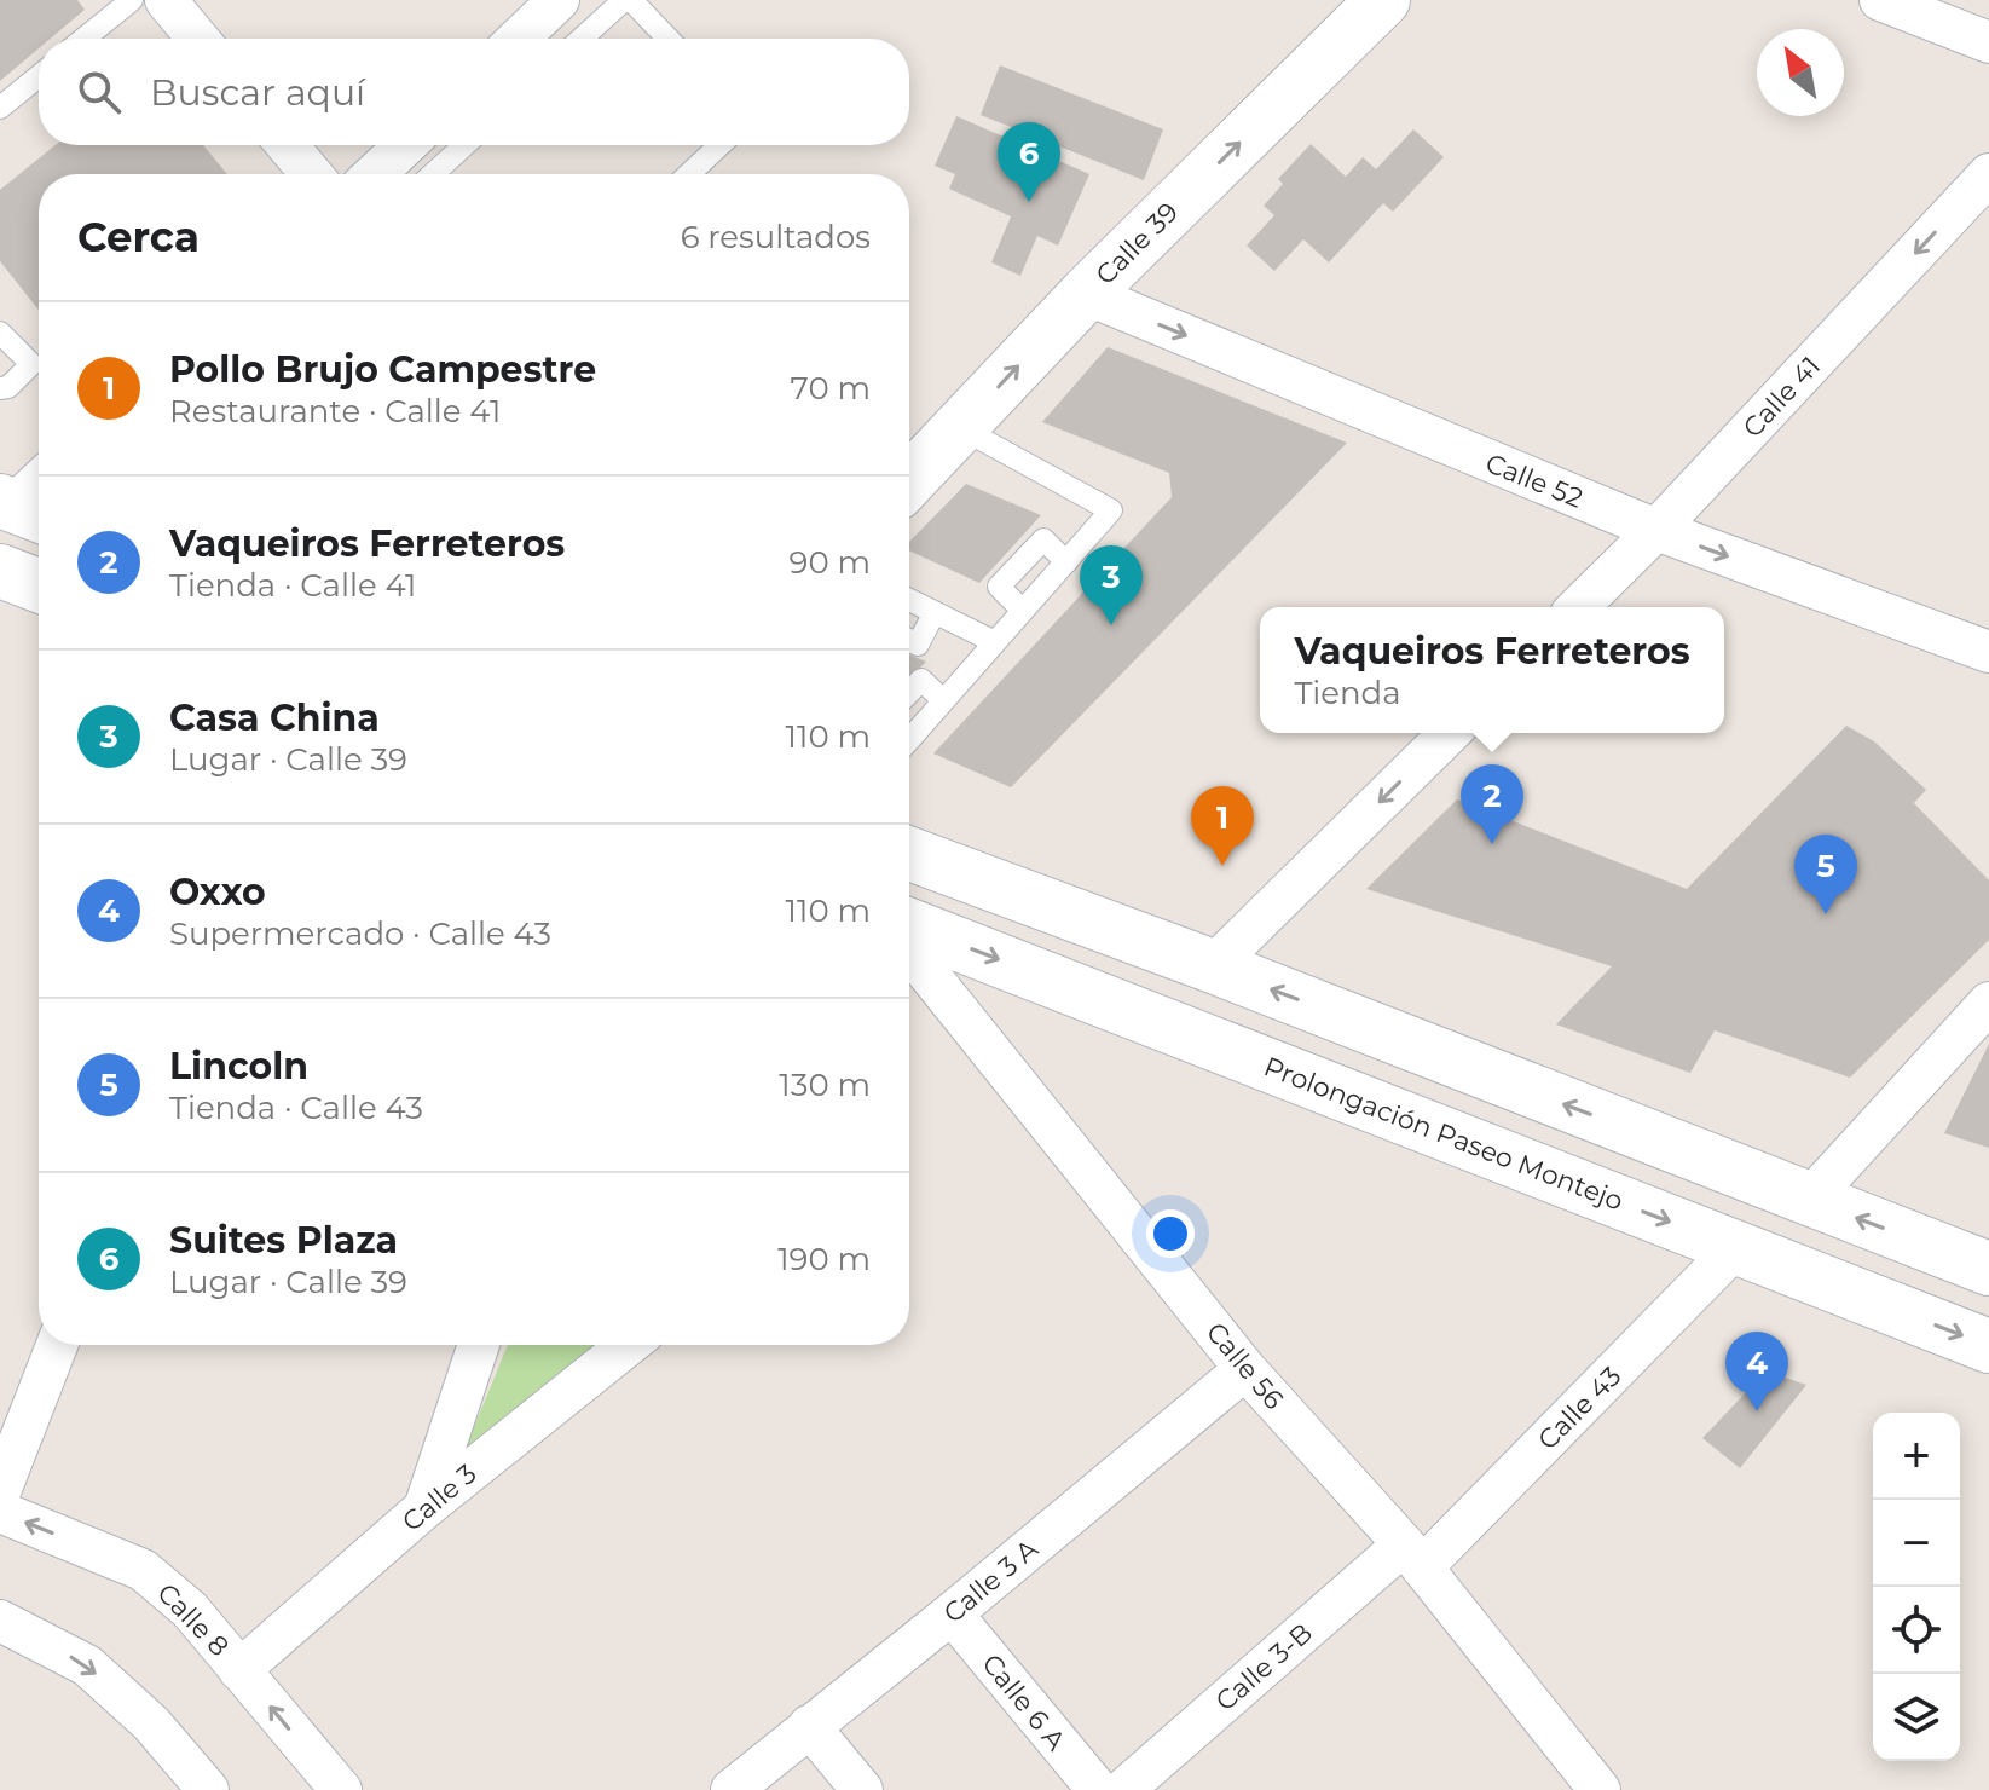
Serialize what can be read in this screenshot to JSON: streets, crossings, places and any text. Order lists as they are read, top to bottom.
{
  "streets": {
    "main road": ["Calle 39", "Prolongación Paseo Montejo"],
    "street": [
      "Calle 41",
      "Calle 52",
      "Calle 56",
      "Calle 43",
      "Calle 3",
      "Calle 3 A",
      "Calle 8",
      "Calle 3-B",
      "Calle 6 A"
    ]
  },
  "crossings": [
    ["Calle 39", "Calle 52"],
    ["Calle 41", "Calle 52"],
    ["Prolongación Paseo Montejo", "Calle 43"],
    ["Calle 56", "Calle 43"],
    ["Calle 56", "Calle 3 A"],
    ["Calle 56", "Calle 3-B"],
    ["Calle 43", "Calle 3-B"],
    ["Calle 3", "Calle 8"],
    ["Calle 3 A", "Calle 6 A"]
  ],
  "one_way": ["Calle 39", "Calle 41", "Calle 52"],
  "north": "top left",
  "page": {
    "search": "Buscar aquí",
    "pins": [
      "6",
      "3",
      "2",
      "1",
      "5",
      "4"
    ],
    "heading": ["Cerca", "6 resultados"],
    "list": [
      {
        "mark": "1",
        "name": "Pollo Brujo Campestre",
        "note": "Restaurante · Calle 41",
        "value": "70 m"
      },
      {
        "mark": "2",
        "name": "Vaqueiros Ferreteros",
        "note": "Tienda · Calle 41",
        "value": "90 m"
      },
      {
        "mark": "3",
        "name": "Casa China",
        "note": "Lugar · Calle 39",
        "value": "110 m"
      },
      {
        "mark": "4",
        "name": "Oxxo",
        "note": "Supermercado · Calle 43",
        "value": "110 m"
      },
      {
        "mark": "5",
        "name": "Lincoln",
        "note": "Tienda · Calle 43",
        "value": "130 m"
      },
      {
        "mark": "6",
        "name": "Suites Plaza",
        "note": "Lugar · Calle 39",
        "value": "190 m"
      }
    ],
    "popup": ["Vaqueiros Ferreteros", "Tienda"],
    "map_buttons": ["+", "−"]
  }
}
